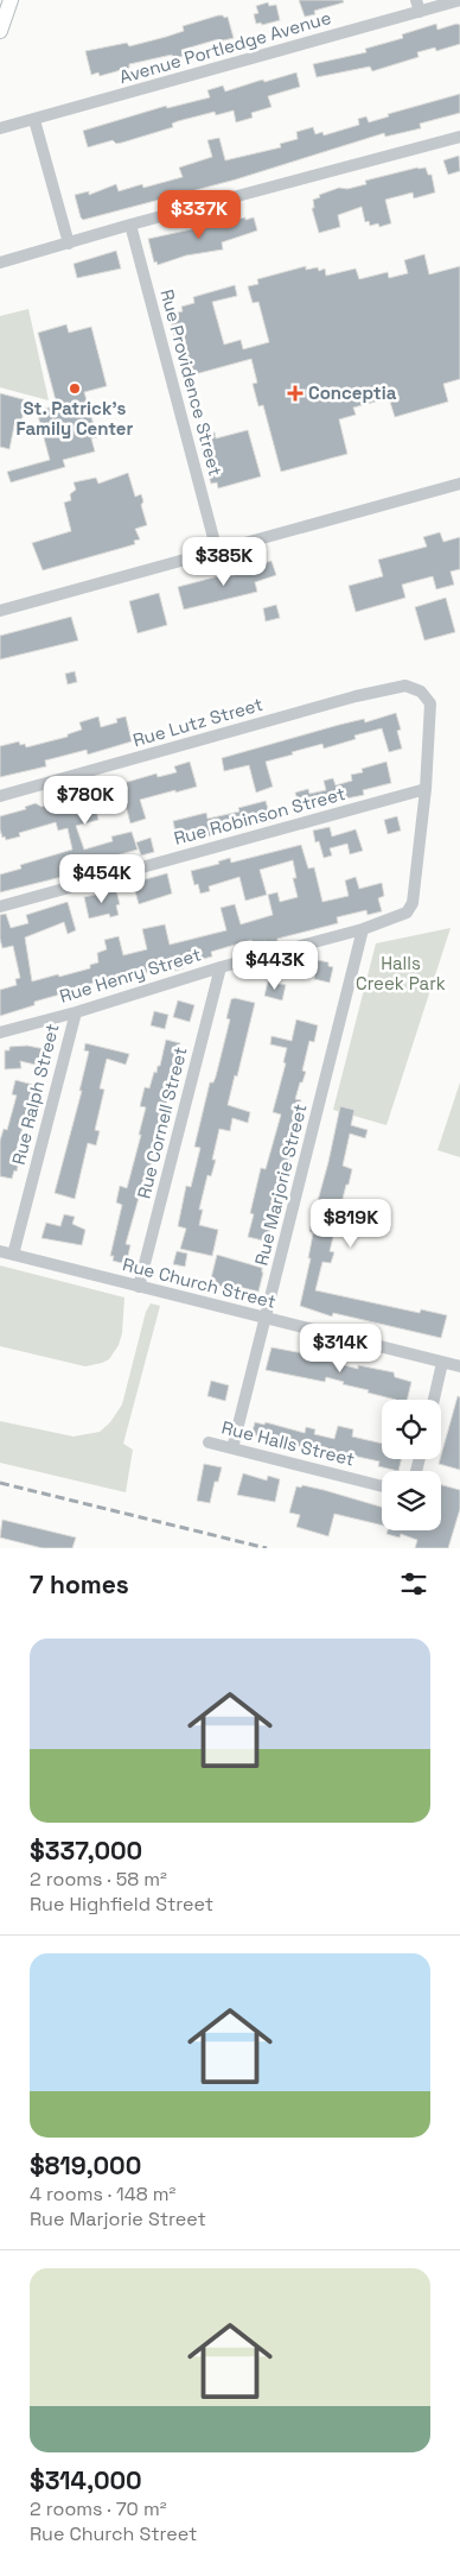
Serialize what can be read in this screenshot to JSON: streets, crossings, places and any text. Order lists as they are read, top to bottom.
{
  "streets": {
    "street": [
      "Avenue Portledge Avenue",
      "Rue Providence Street",
      "Rue Lutz Street",
      "Rue Robinson Street",
      "Rue Henry Street",
      "Rue Ralph Street",
      "Rue Cornell Street",
      "Rue Marjorie Street",
      "Rue Church Street",
      "Rue Halls Street"
    ]
  },
  "crossings": [
    ["Rue Lutz Street", "Rue Robinson Street"],
    ["Rue Lutz Street", "Rue Henry Street"],
    ["Rue Robinson Street", "Rue Henry Street"],
    ["Rue Henry Street", "Rue Ralph Street"],
    ["Rue Henry Street", "Rue Cornell Street"],
    ["Rue Henry Street", "Rue Marjorie Street"],
    ["Rue Ralph Street", "Rue Church Street"],
    ["Rue Cornell Street", "Rue Church Street"],
    ["Rue Marjorie Street", "Rue Church Street"],
    ["Rue Marjorie Street", "Rue Halls Street"]
  ],
  "parks": ["Halls Creek Park"],
  "places": {
    "other": ["St. Patrick's Family Center"],
    "health": ["Conceptia"]
  },
  "page": {
    "price": [
      "$337K",
      "$385K",
      "$780K",
      "$454K",
      "$443K",
      "$819K",
      "$314K"
    ],
    "heading": "7 homes",
    "list": [
      {
        "name": "$337,000",
        "note": "2 rooms · 58 m² · Rue Highfield Street"
      },
      {
        "name": "$819,000",
        "note": "4 rooms · 148 m² · Rue Marjorie Street"
      },
      {
        "name": "$314,000",
        "note": "2 rooms · 70 m² · Rue Church Street"
      }
    ]
  }
}
